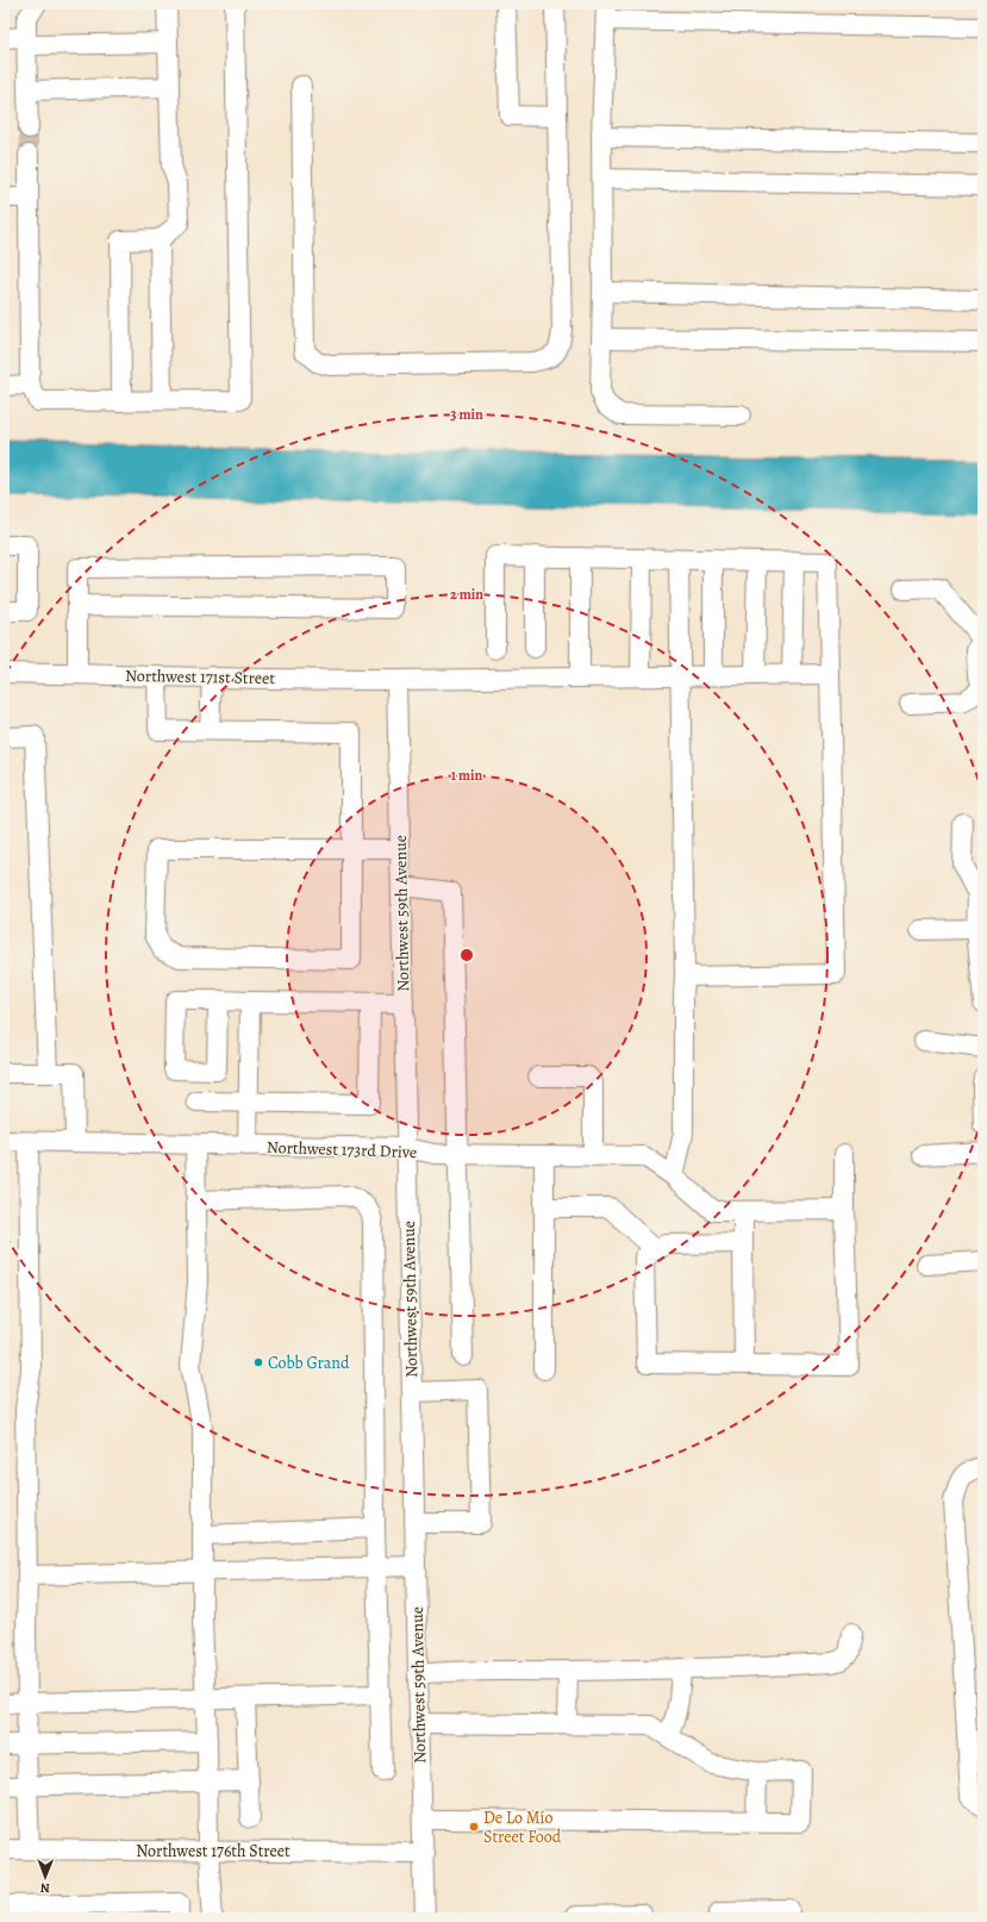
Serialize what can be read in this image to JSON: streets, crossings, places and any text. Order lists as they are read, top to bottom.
{
  "streets": {
    "street": [
      "Northwest 171st Street",
      "Northwest 59th Avenue",
      "Northwest 173rd Drive",
      "Northwest 176th Street"
    ]
  },
  "crossings": [
    ["Northwest 171st Street", "Northwest 59th Avenue"],
    ["Northwest 59th Avenue", "Northwest 173rd Drive"],
    ["Northwest 59th Avenue", "Northwest 176th Street"]
  ],
  "places": ["Cobb Grand", "De Lo Mío Street Food"],
  "north": "bottom",
  "rings": ["3 min", "2 min", "1 min"]
}
